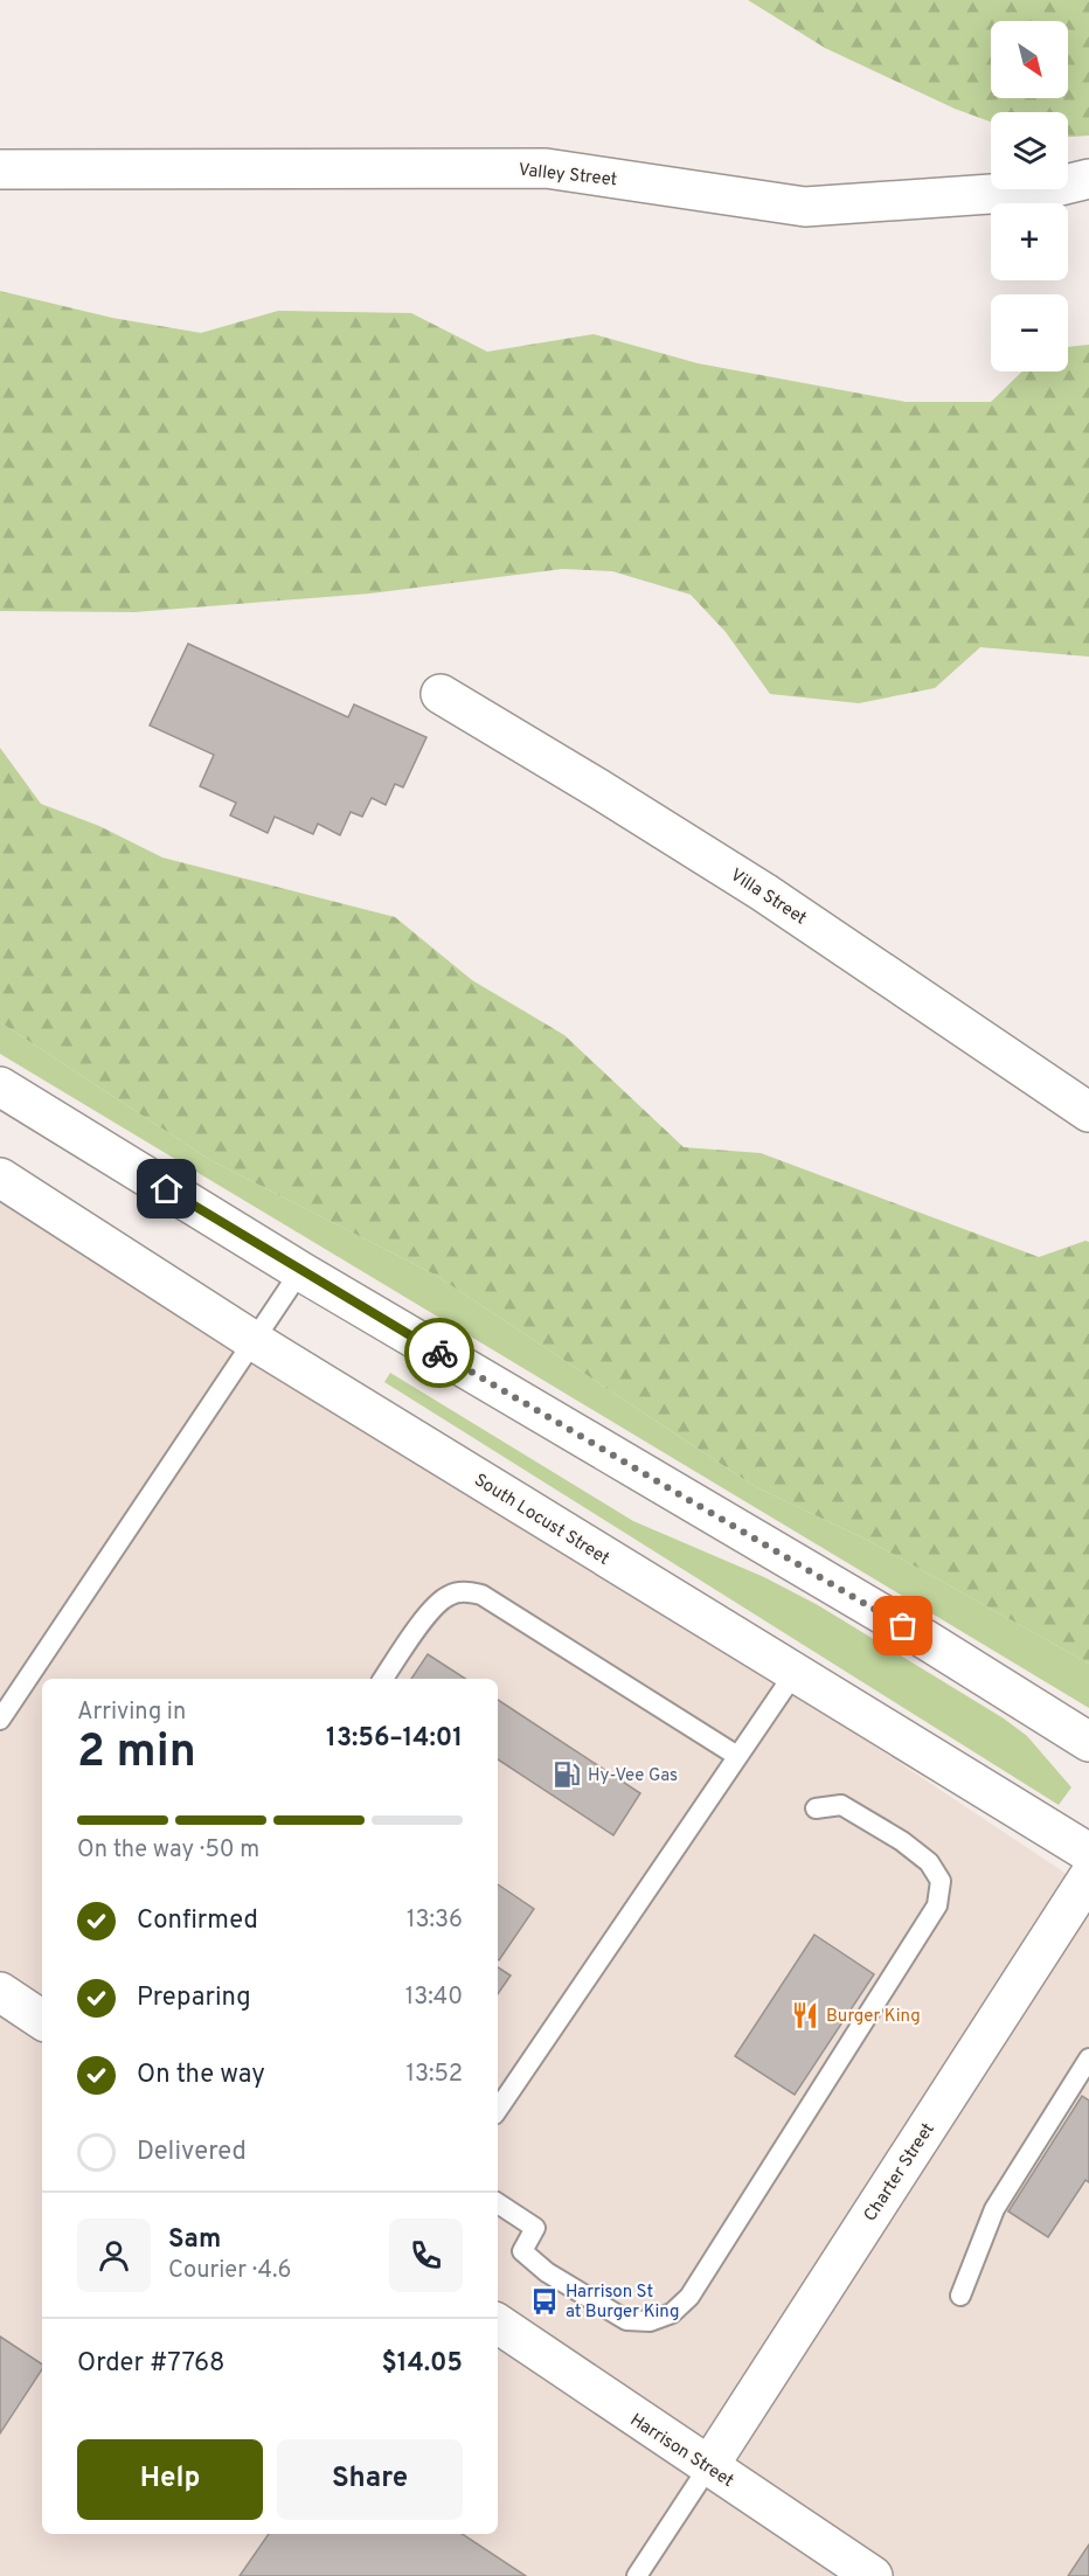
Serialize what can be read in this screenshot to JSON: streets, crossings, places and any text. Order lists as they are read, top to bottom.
{
  "streets": {
    "main road": [
      "Valley Street",
      "Villa Street",
      "South Locust Street",
      "Charter Street",
      "Harrison Street"
    ]
  },
  "crossings": [
    ["Charter Street", "Harrison Street"]
  ],
  "places": {
    "fuel station": ["Hy-Vee Gas"],
    "restaurant": ["Burger King"],
    "bus stop": ["Harrison St at Burger King"]
  },
  "north": "bottom right",
  "page": {
    "map_buttons": ["+", "−"],
    "heading": ["2 min", "Arriving in", "13:56–14:01"],
    "panel": [
      "Sam",
      "Courier · 4.6",
      "Order #7768",
      "$14.05"
    ],
    "bar": "On the way · 50 m",
    "list": [
      ["Confirmed", "13:36"],
      ["Preparing", "13:40"],
      ["On the way", "13:52"],
      "Delivered"
    ],
    "buttons": ["Help", "Share"]
  }
}
